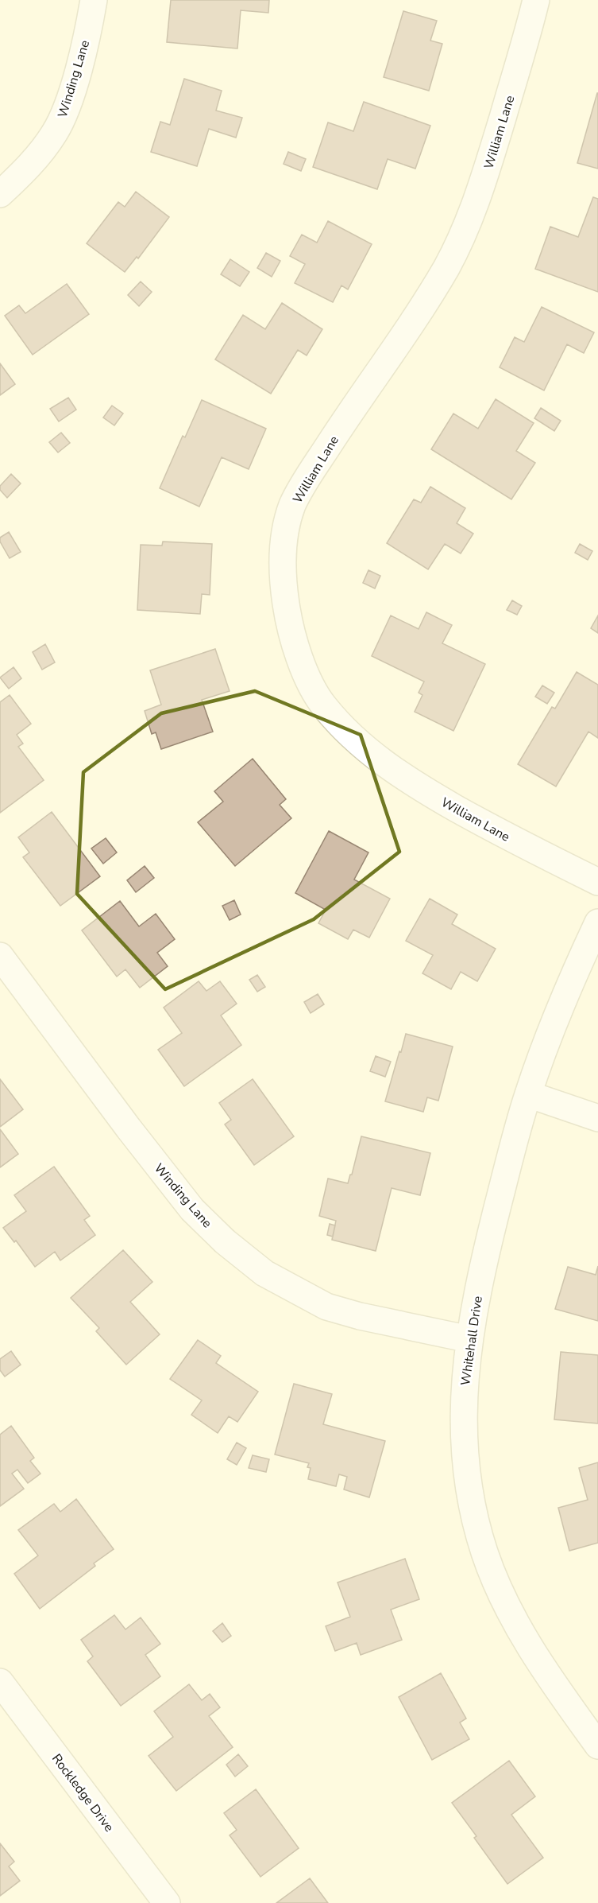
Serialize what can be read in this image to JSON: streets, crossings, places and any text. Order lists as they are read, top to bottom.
{
  "streets": {
    "street": [
      "Winding Lane",
      "William Lane",
      "Whitehall Drive",
      "Rockledge Drive"
    ]
  },
  "crossings": [
    ["Winding Lane", "Whitehall Drive"]
  ]
}
